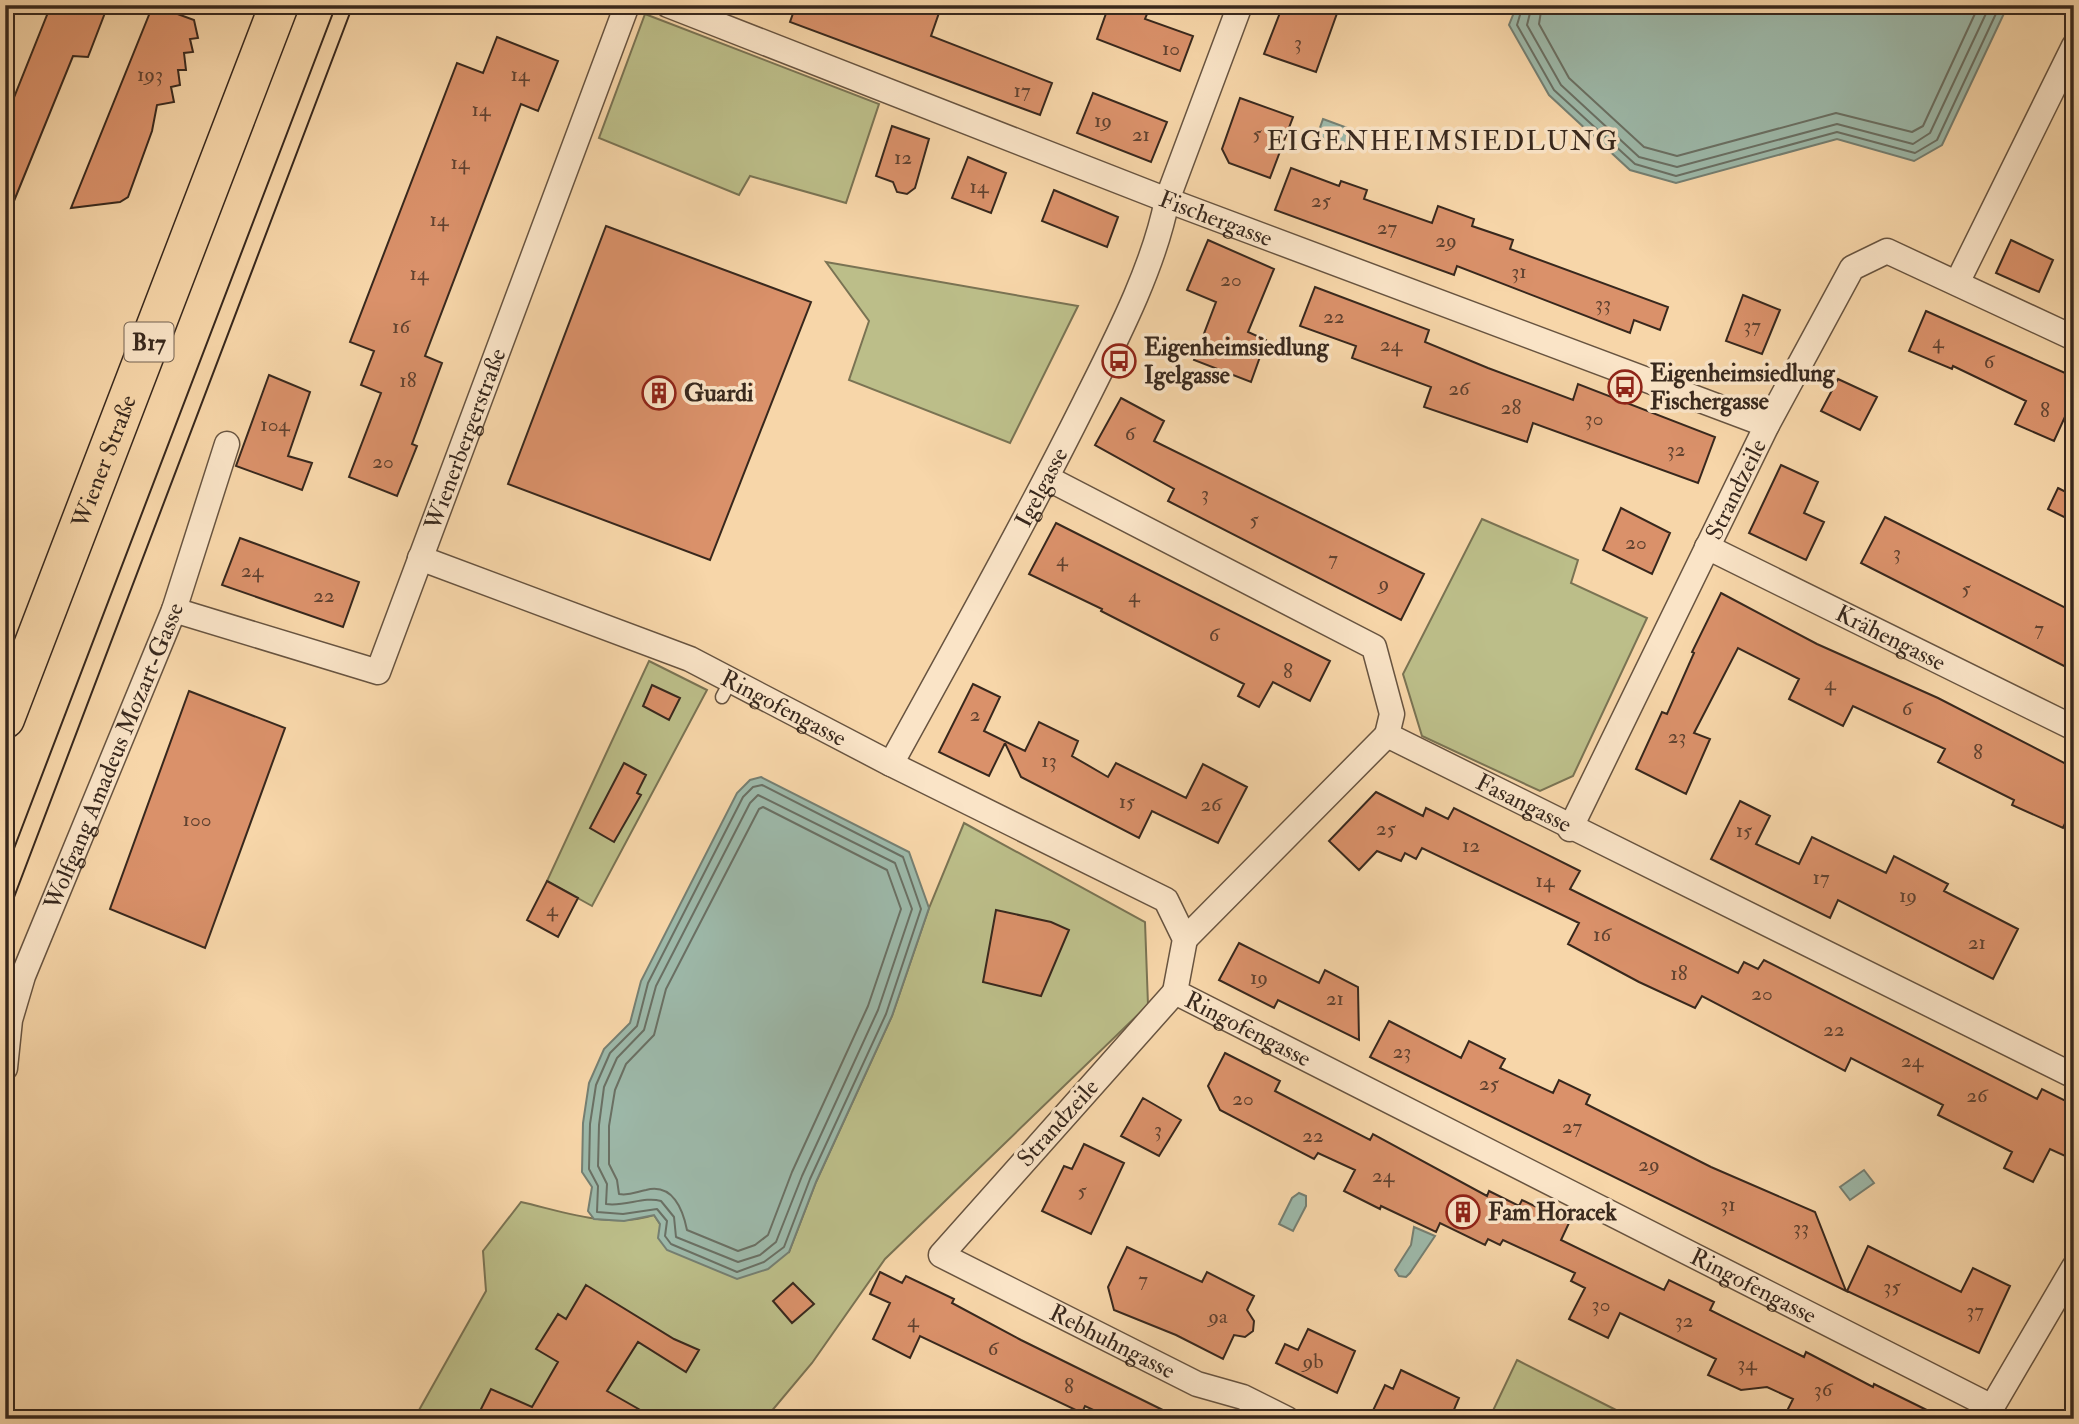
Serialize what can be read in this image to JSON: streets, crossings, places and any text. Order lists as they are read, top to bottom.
{
  "streets": {
    "main road": ["B17", "Wiener Straße"],
    "street": [
      "Fischergasse",
      "Wienerbergerstraße",
      "Igelgasse",
      "Strandzeile",
      "Krähengasse",
      "Ringofengasse",
      "Wolfgang Amadeus Mozart-Gasse",
      "Fasangasse",
      "Rebhuhngasse"
    ]
  },
  "crossings": [
    ["Fischergasse", "Igelgasse"],
    ["Fischergasse", "Strandzeile"],
    ["Wienerbergerstraße", "Ringofengasse"],
    ["Wienerbergerstraße", "Wolfgang Amadeus Mozart-Gasse"],
    ["Igelgasse", "Ringofengasse"],
    ["Strandzeile", "Krähengasse"],
    ["Strandzeile", "Ringofengasse"],
    ["Strandzeile", "Fasangasse"],
    ["Strandzeile", "Rebhuhngasse"]
  ],
  "districts": ["EIGENHEIMSIEDLUNG"],
  "places": {
    "bus stop": ["Eigenheimsiedlung Igelgasse", "Eigenheimsiedlung Fischergasse"],
    "building": ["Guardi", "Fam Horacek"]
  },
  "house_numbers": [
    "3",
    "10",
    "193",
    "14",
    "17",
    "14",
    "19",
    "5",
    "21",
    "12",
    "14",
    "14",
    "25",
    "14",
    "27",
    "29",
    "31",
    "14",
    "20",
    "33",
    "22",
    "37",
    "16",
    "4",
    "24",
    "6",
    "18",
    "26",
    "28",
    "8",
    "30",
    "104",
    "6",
    "32",
    "20",
    "3",
    "5",
    "20",
    "3",
    "7",
    "4",
    "24",
    "9",
    "5",
    "22",
    "4",
    "7",
    "6",
    "8",
    "4",
    "6",
    "2",
    "23",
    "8",
    "13",
    "15",
    "26",
    "100",
    "25",
    "15",
    "12",
    "17",
    "14",
    "19",
    "4",
    "16",
    "21",
    "18",
    "19",
    "20",
    "21",
    "22",
    "23",
    "24",
    "25",
    "26",
    "20",
    "27",
    "3",
    "22",
    "29",
    "24",
    "5",
    "31",
    "33",
    "7",
    "35",
    "30",
    "37",
    "9a",
    "4",
    "32",
    "6",
    "9b",
    "34",
    "8",
    "36"
  ]
}
